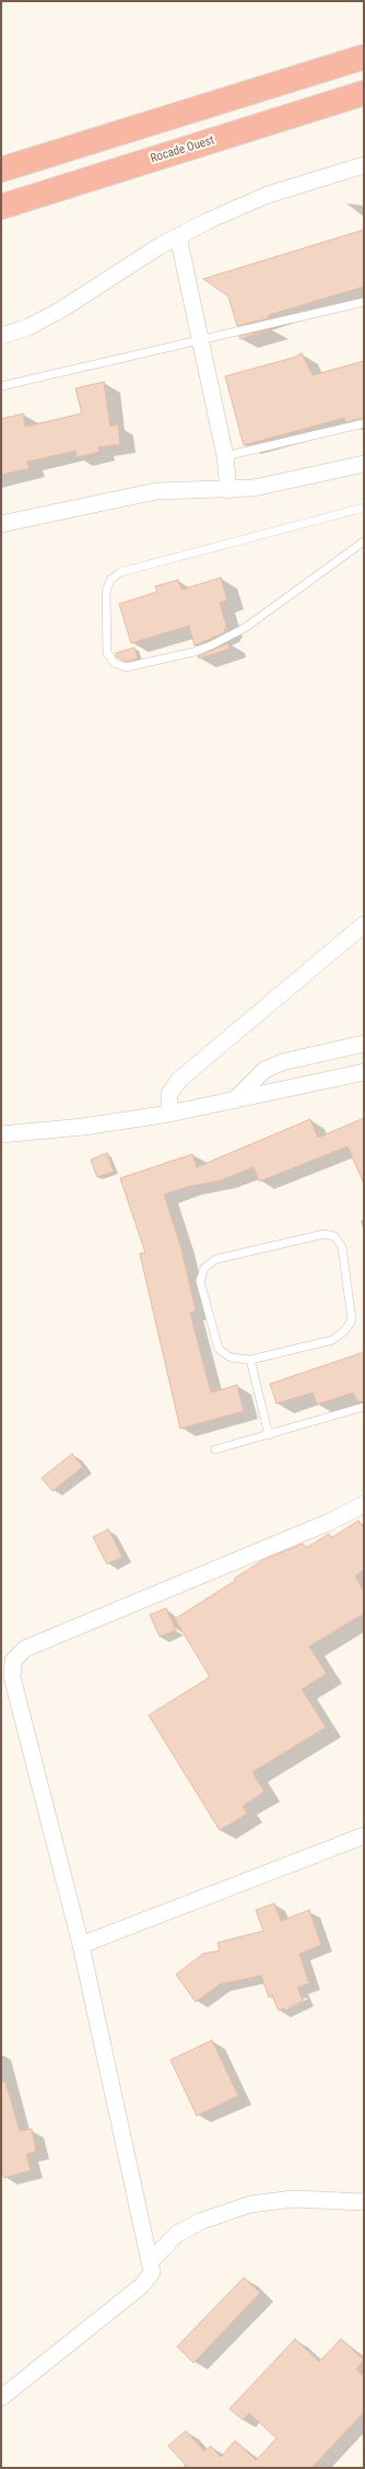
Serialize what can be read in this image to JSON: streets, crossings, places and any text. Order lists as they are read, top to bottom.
{
  "streets": {
    "highway": ["Rocade Ouest"]
  }
}
